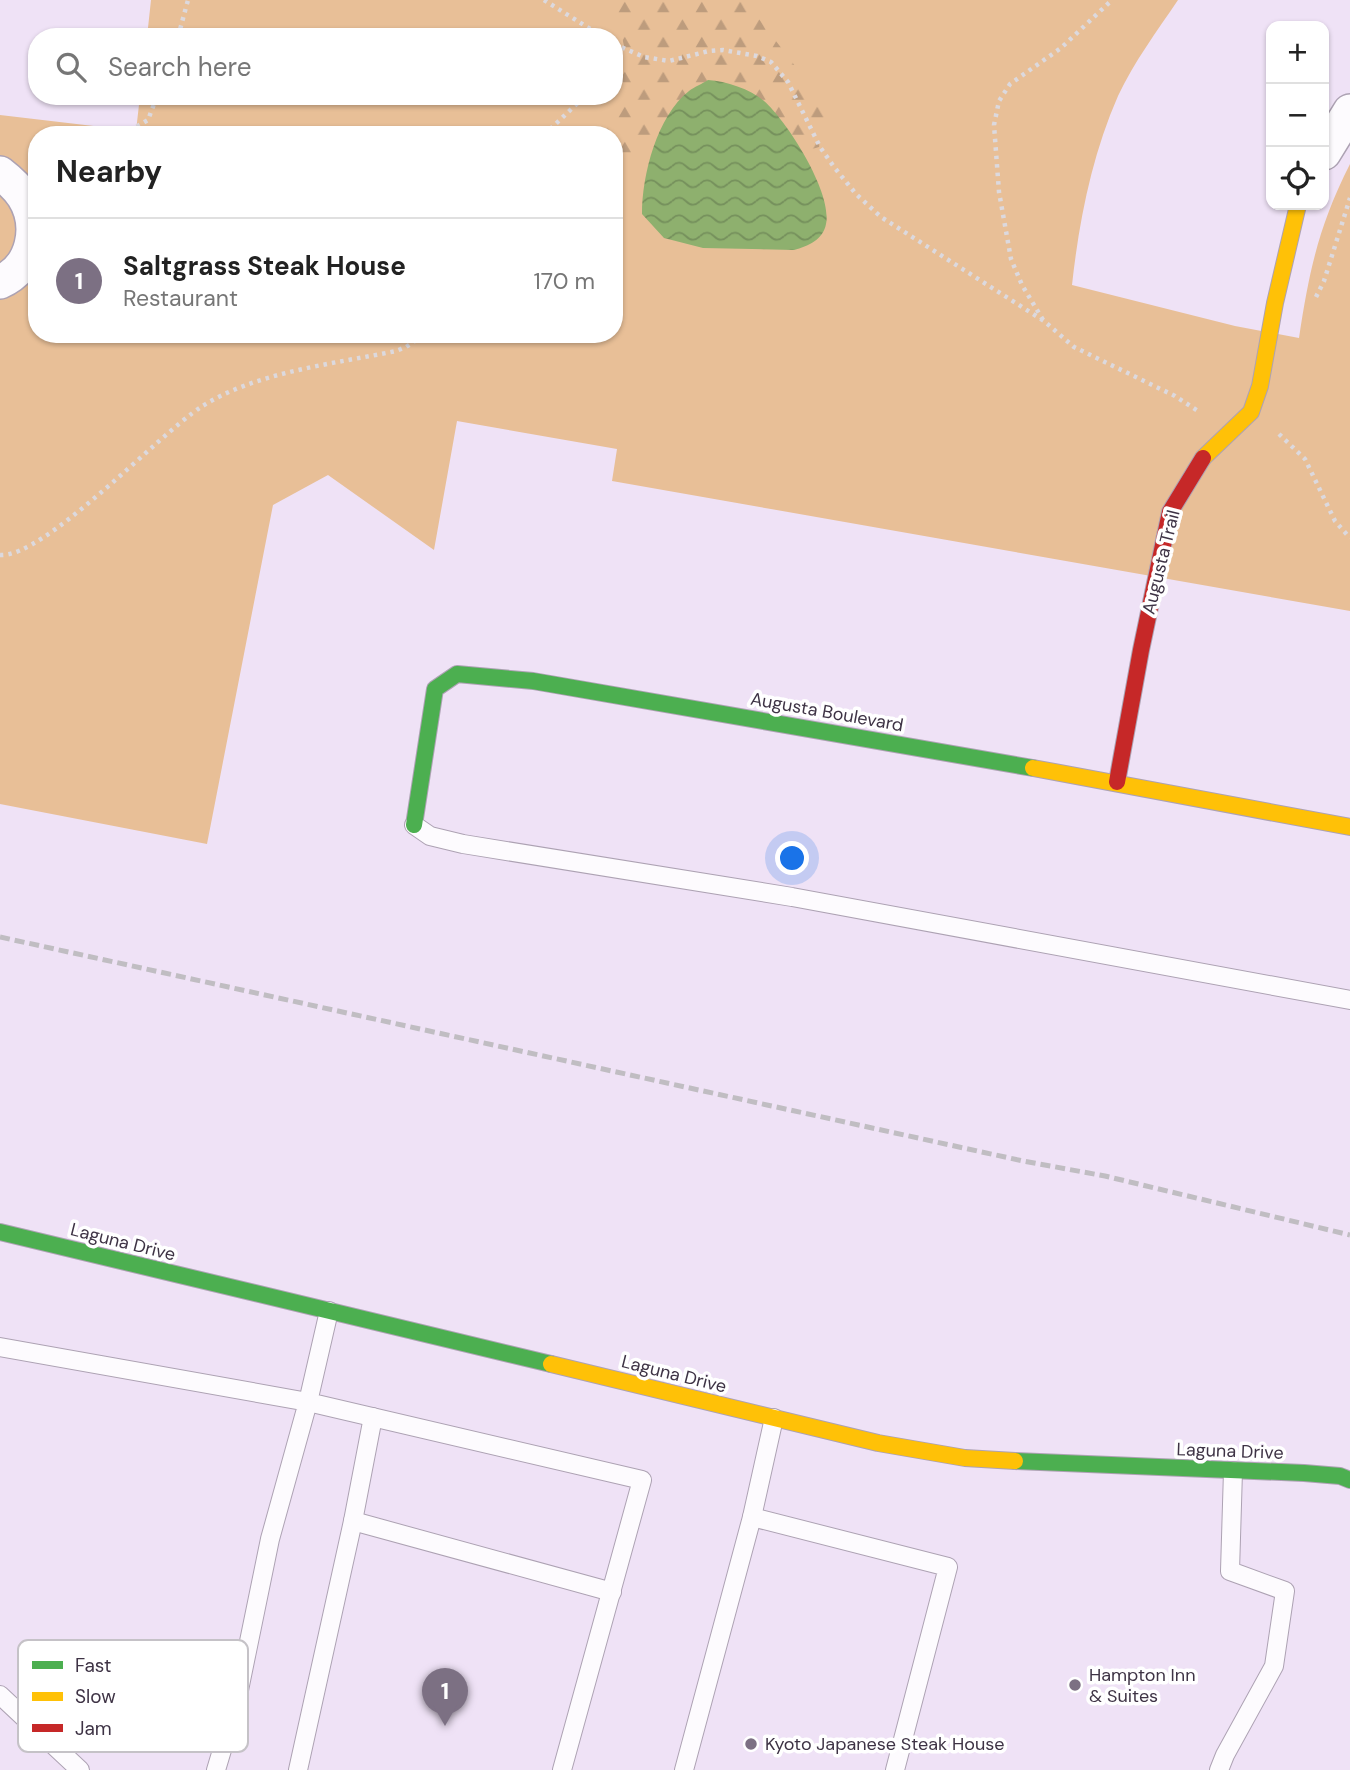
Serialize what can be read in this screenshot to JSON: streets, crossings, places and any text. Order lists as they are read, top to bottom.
{
  "streets": {
    "street": ["Augusta Trail", "Augusta Boulevard", "Laguna Drive"]
  },
  "crossings": [
    ["Augusta Trail", "Augusta Boulevard"]
  ],
  "places": ["Hampton Inn & Suites", "Kyoto Japanese Steak House"],
  "legend": ["Fast", "Slow", "Jam"],
  "page": {
    "map_buttons": ["+", "−"],
    "search": "Search here",
    "heading": "Nearby",
    "list": [
      {
        "mark": "1",
        "name": "Saltgrass Steak House",
        "note": "Restaurant",
        "value": "170 m"
      }
    ],
    "pins": "1"
  }
}
